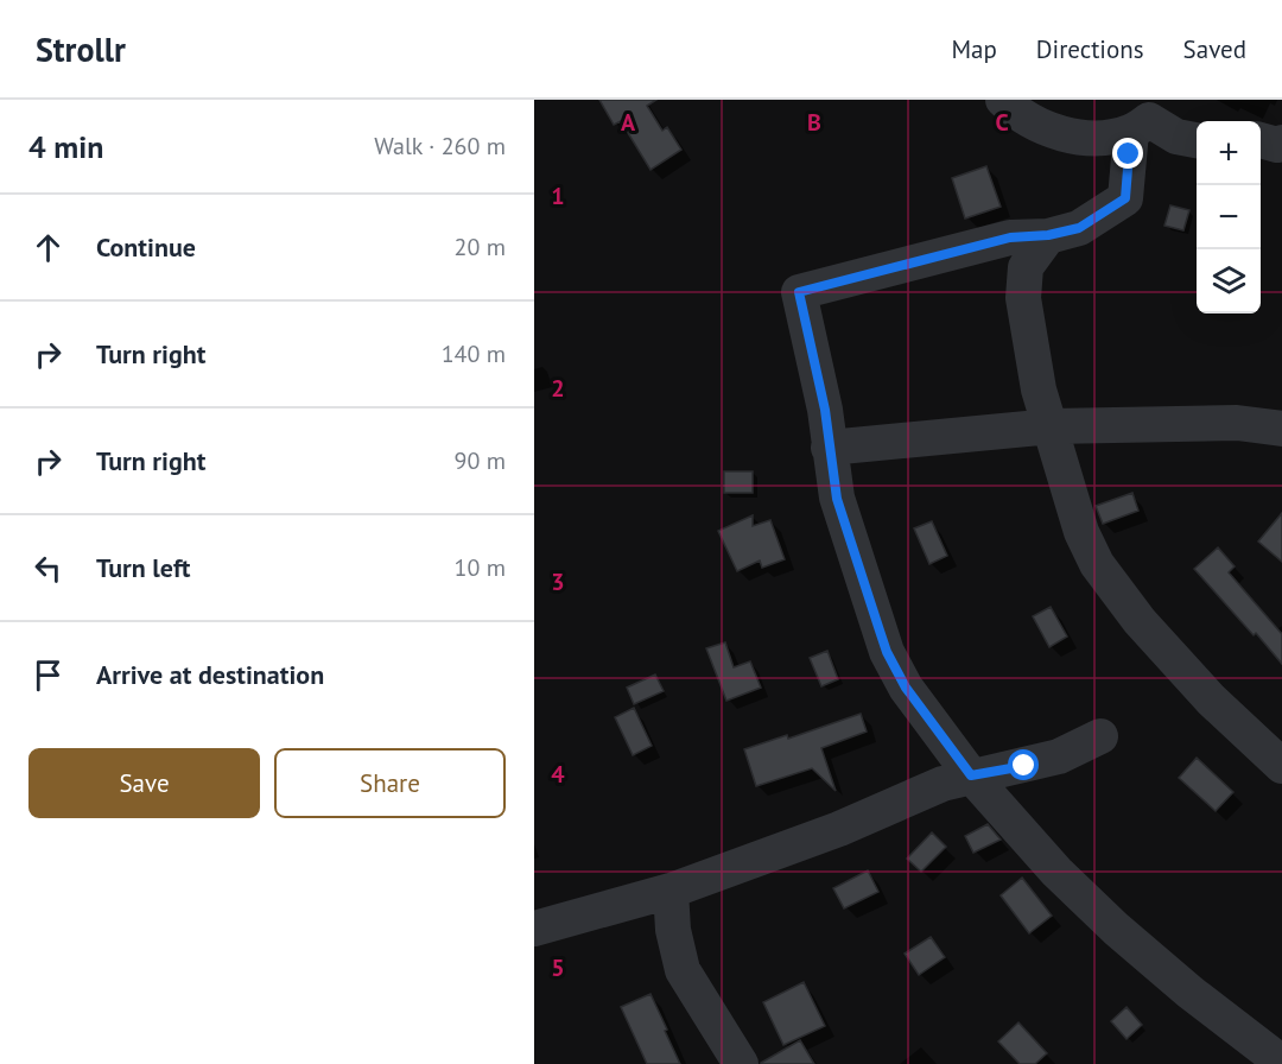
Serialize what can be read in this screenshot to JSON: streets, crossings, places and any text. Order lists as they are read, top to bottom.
{
  "page": {
    "header": "Strollr",
    "nav": ["Map", "Directions", "Saved"],
    "heading": ["4 min", "Walk · 260 m"],
    "map_buttons": ["+", "−"],
    "list": [
      ["Continue", "20 m"],
      ["Turn right", "140 m"],
      ["Turn right", "90 m"],
      ["Turn left", "10 m"],
      "Arrive at destination"
    ],
    "buttons": ["Save", "Share"]
  },
  "grid": {
    "columns": ["A", "B", "C"],
    "rows": [
      "1",
      "2",
      "3",
      "4",
      "5"
    ]
  }
}
